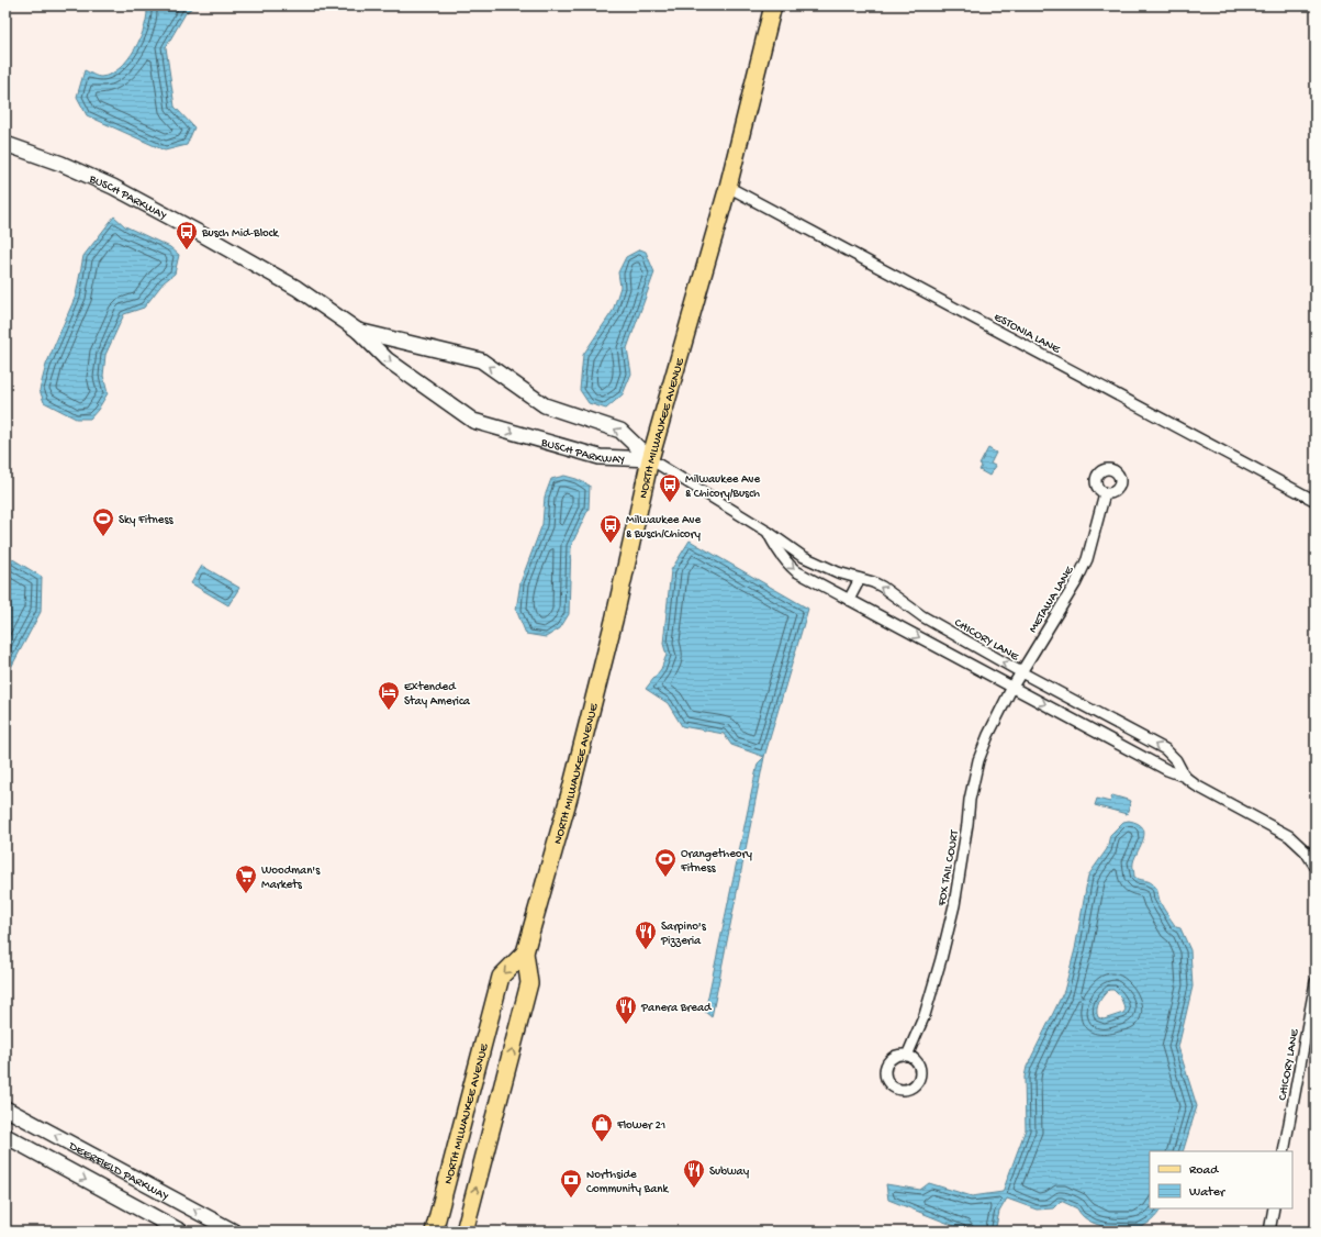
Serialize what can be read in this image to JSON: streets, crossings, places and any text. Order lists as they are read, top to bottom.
{
  "streets": {
    "main road": ["NORTH MILWAUKEE AVENUE"],
    "street": [
      "BUSCH PARKWAY",
      "ESTONIA LANE",
      "METAWA LANE",
      "CHICORY LANE",
      "FOX TAIL COURT",
      "DEERFIELD PARKWAY"
    ]
  },
  "crossings": [
    ["BUSCH PARKWAY", "NORTH MILWAUKEE AVENUE"],
    ["BUSCH PARKWAY", "CHICORY LANE"],
    ["ESTONIA LANE", "NORTH MILWAUKEE AVENUE"],
    ["NORTH MILWAUKEE AVENUE", "CHICORY LANE"],
    ["METAWA LANE", "CHICORY LANE"],
    ["METAWA LANE", "FOX TAIL COURT"],
    ["CHICORY LANE", "FOX TAIL COURT"]
  ],
  "places": {
    "bus stop": ["Busch Mid-Block", "Milwaukee Ave & Chicory/Busch", "Milwaukee Ave & Busch/Chicory"],
    "sports": ["Sky Fitness", "Orangetheory Fitness"],
    "hotel": ["Extended Stay America"],
    "supermarket": ["Woodman's Markets"],
    "restaurant": ["Sarpino's Pizzeria", "Panera Bread", "Subway"],
    "shop": ["Flower 21"],
    "bank": ["Northside Community Bank"]
  },
  "legend": ["Road", "Water"]
}
